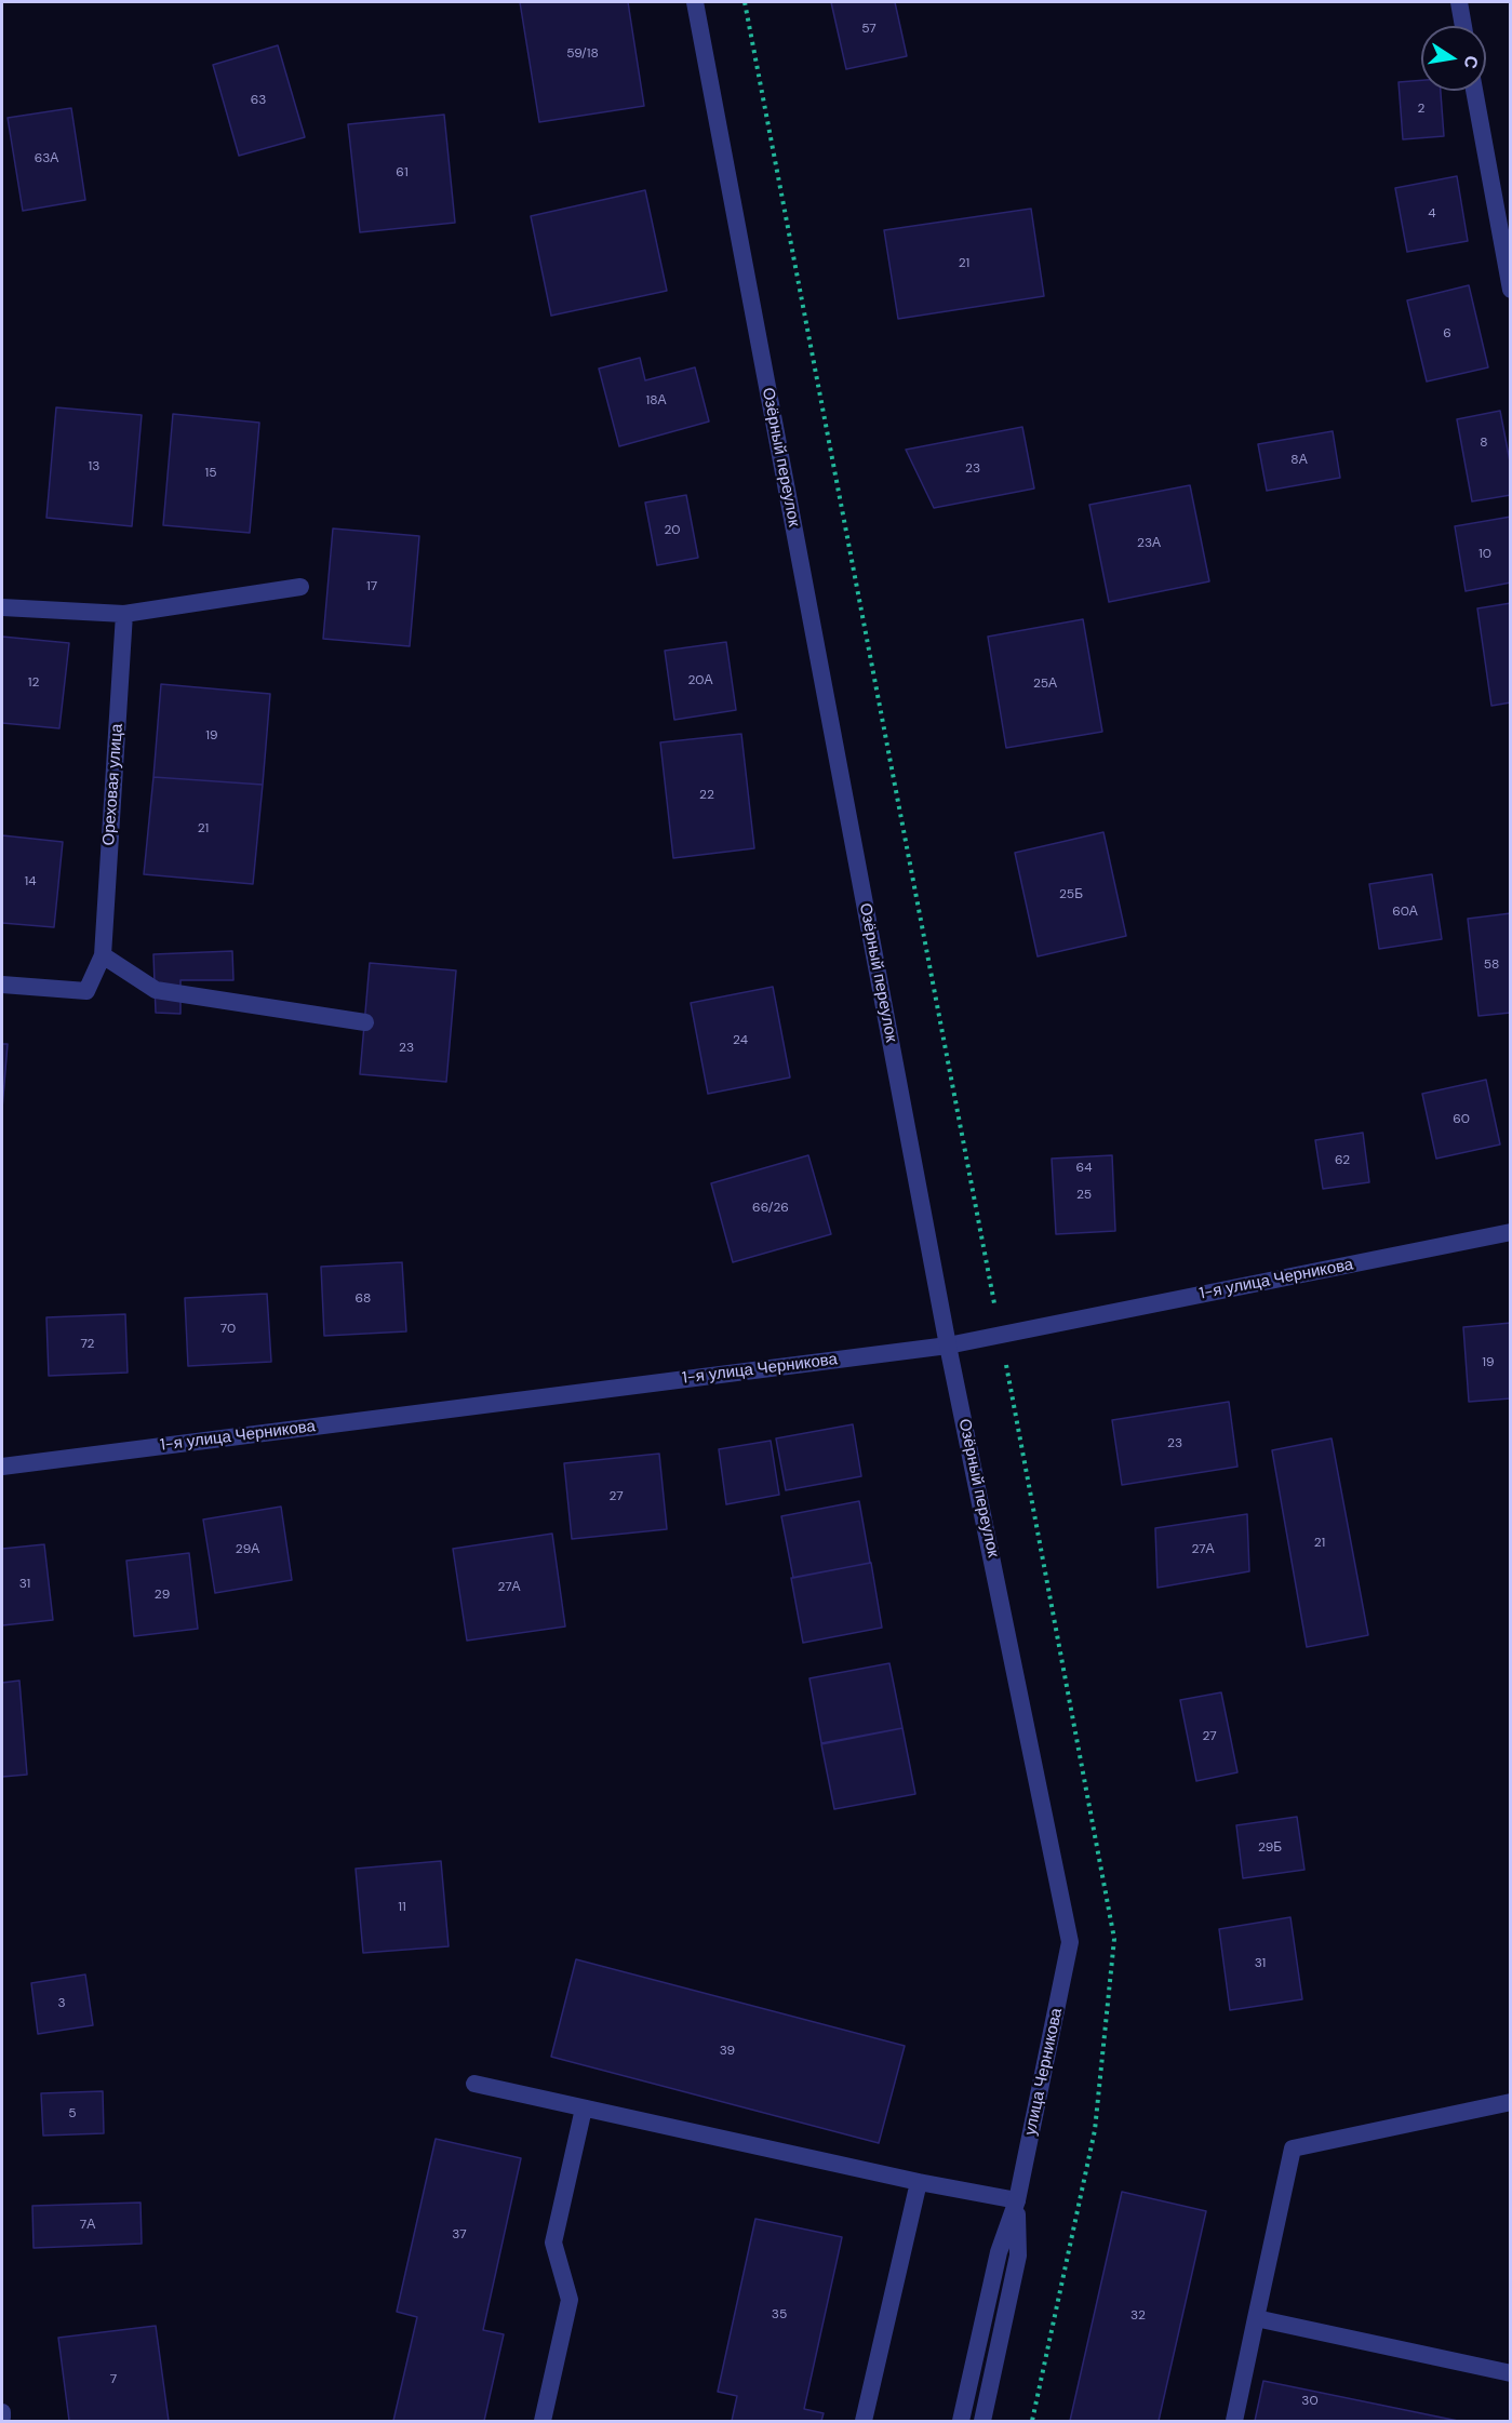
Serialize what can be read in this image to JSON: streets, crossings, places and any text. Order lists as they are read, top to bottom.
{
  "streets": {
    "street": [
      "Озёрный переулок",
      "Ореховая улица",
      "1-я улица Черникова",
      "улица Черникова"
    ]
  },
  "crossings": [
    ["Озёрный переулок", "1-я улица Черникова"],
    ["Озёрный переулок", "улица Черникова"]
  ],
  "house_numbers": [
    "57",
    "59/18",
    "63",
    "2",
    "63А",
    "61",
    "4",
    "21",
    "6",
    "18А",
    "8",
    "8А",
    "13",
    "23",
    "15",
    "20",
    "23А",
    "10",
    "17",
    "20А",
    "12",
    "25А",
    "19",
    "22",
    "21",
    "14",
    "25Б",
    "60А",
    "58",
    "24",
    "23",
    "60",
    "62",
    "64",
    "25",
    "66/26",
    "68",
    "70",
    "72",
    "19",
    "23",
    "27",
    "21",
    "29А",
    "27А",
    "31",
    "27А",
    "29",
    "27",
    "29Б",
    "11",
    "31",
    "3",
    "39",
    "5",
    "7А",
    "37",
    "35",
    "32",
    "7",
    "30"
  ],
  "north": "right"
}
